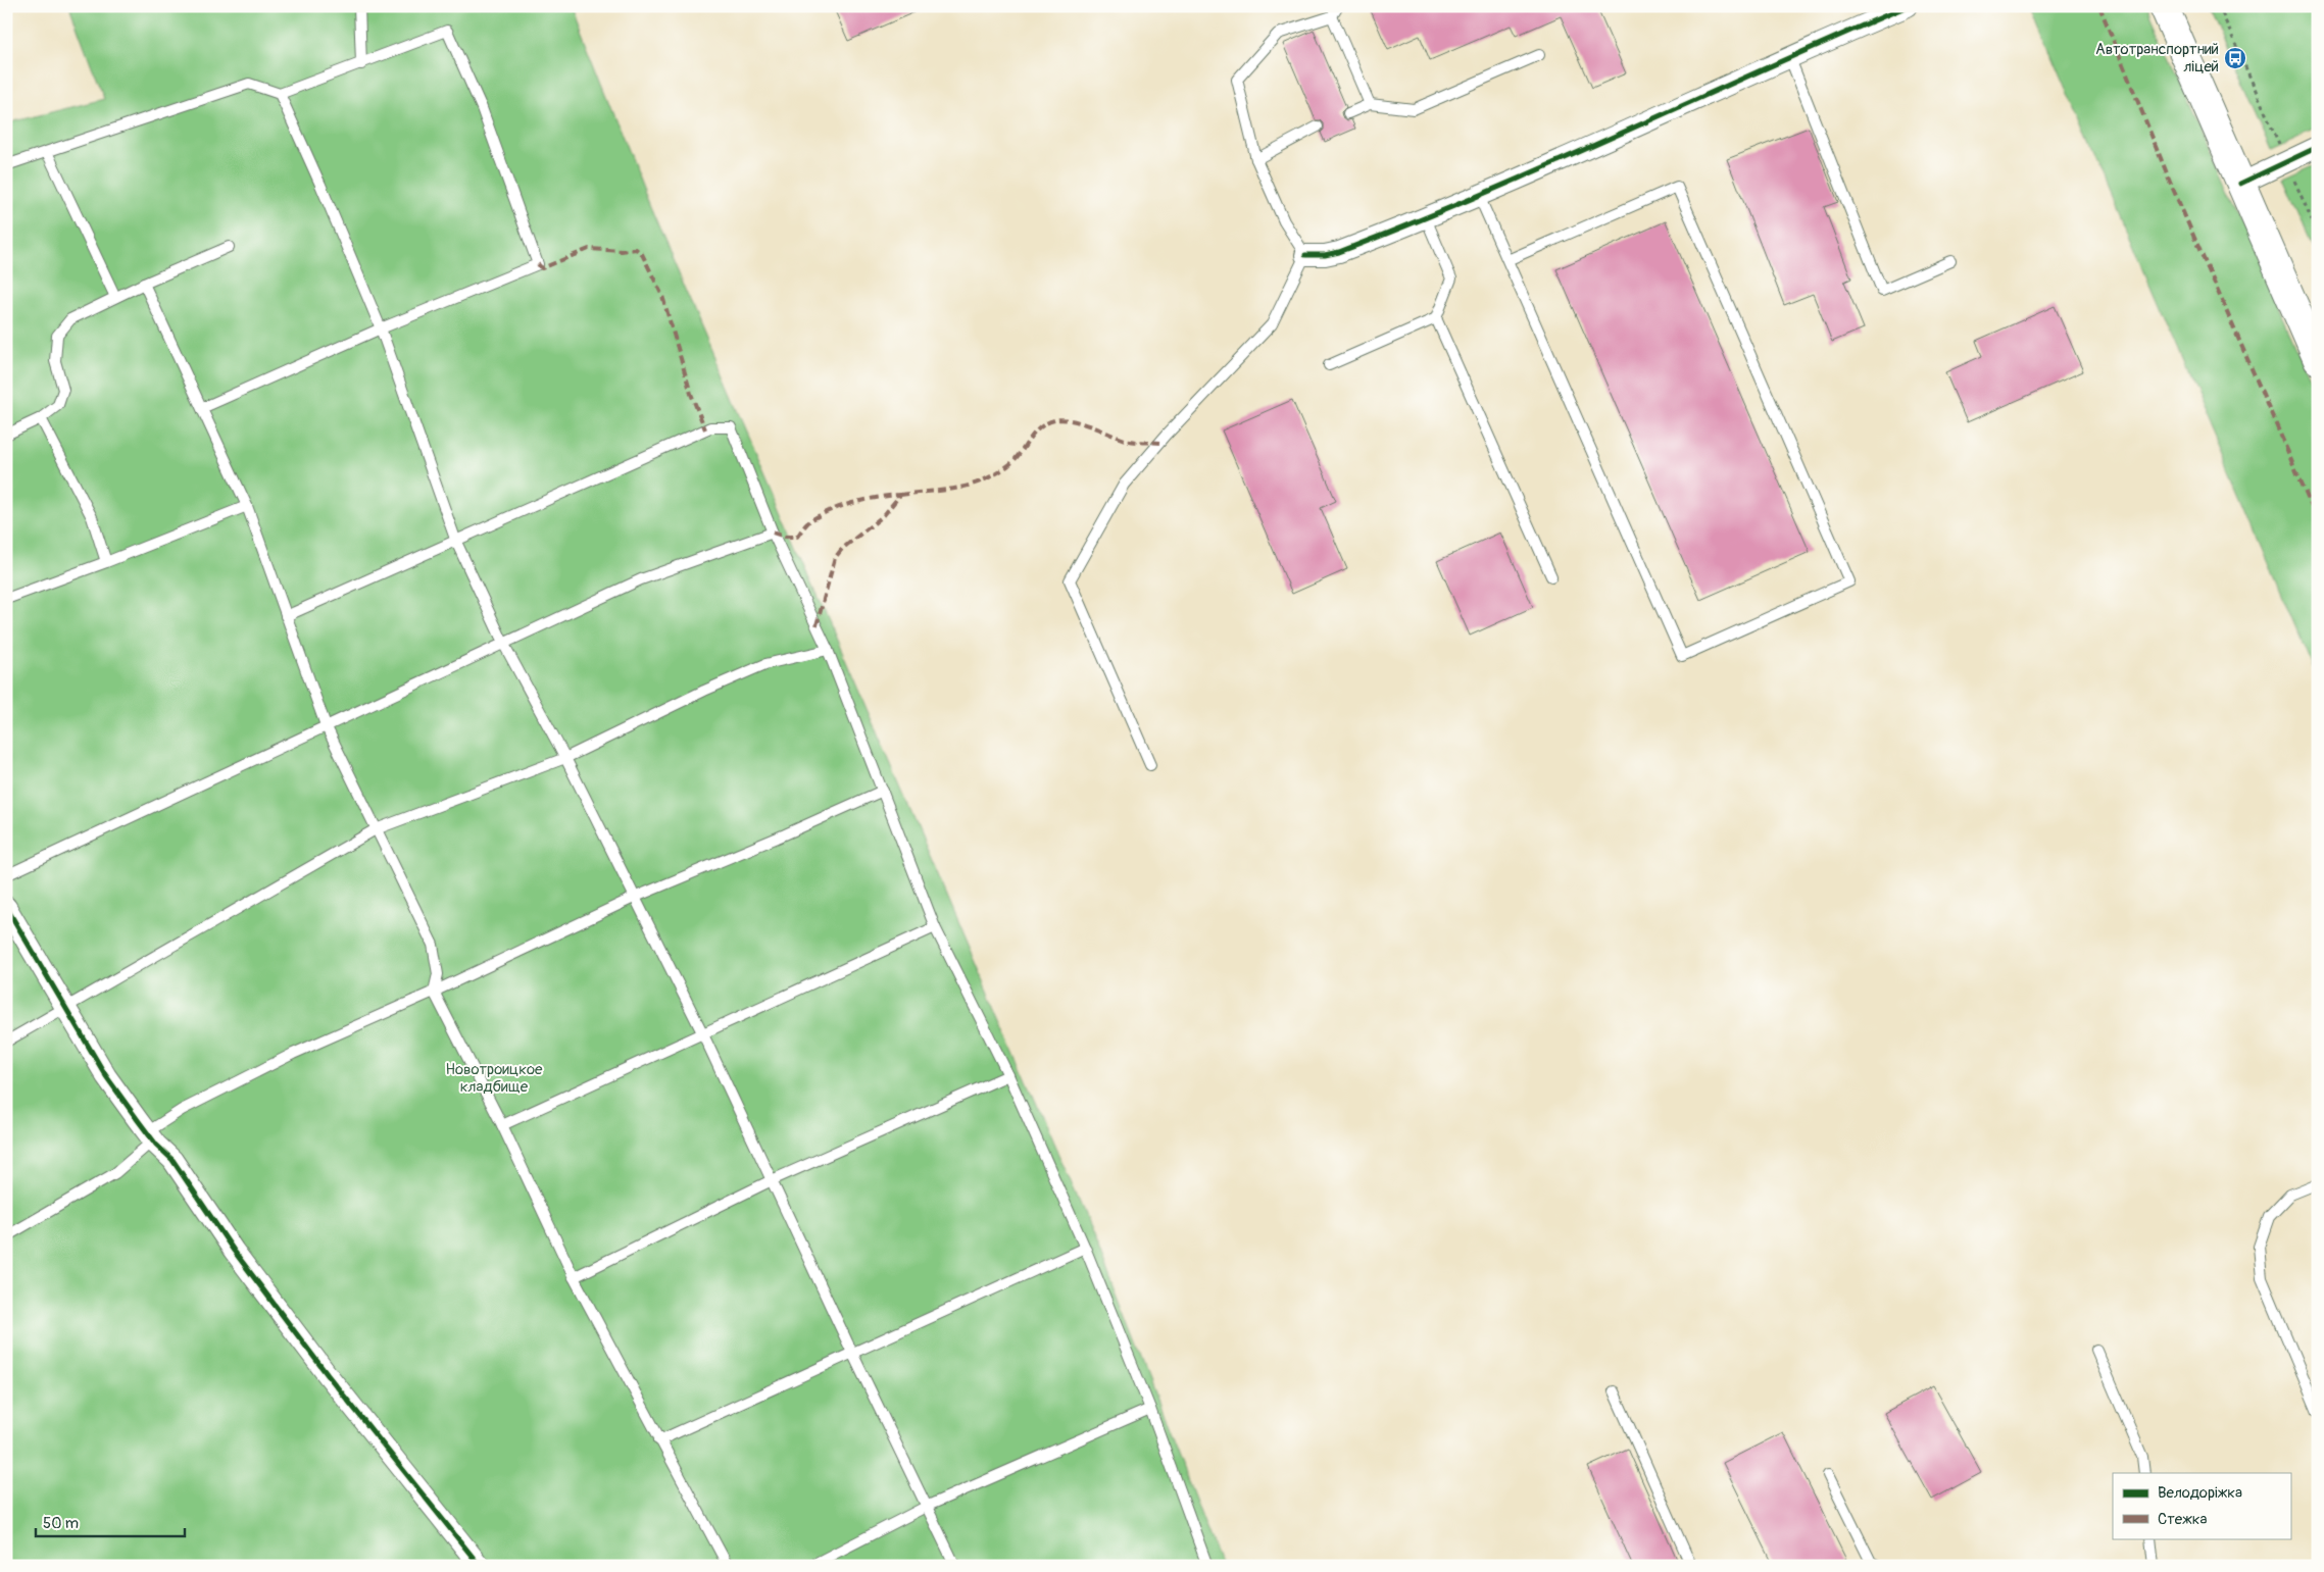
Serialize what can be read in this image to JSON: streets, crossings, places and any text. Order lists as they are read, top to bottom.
{
  "parks": ["Новотроицкое кладбище"],
  "places": {
    "bus stop": ["Автотранспортний ліцей"]
  },
  "legend": ["Велодоріжка", "Стежка"],
  "scale_bar": "50 m"
}
